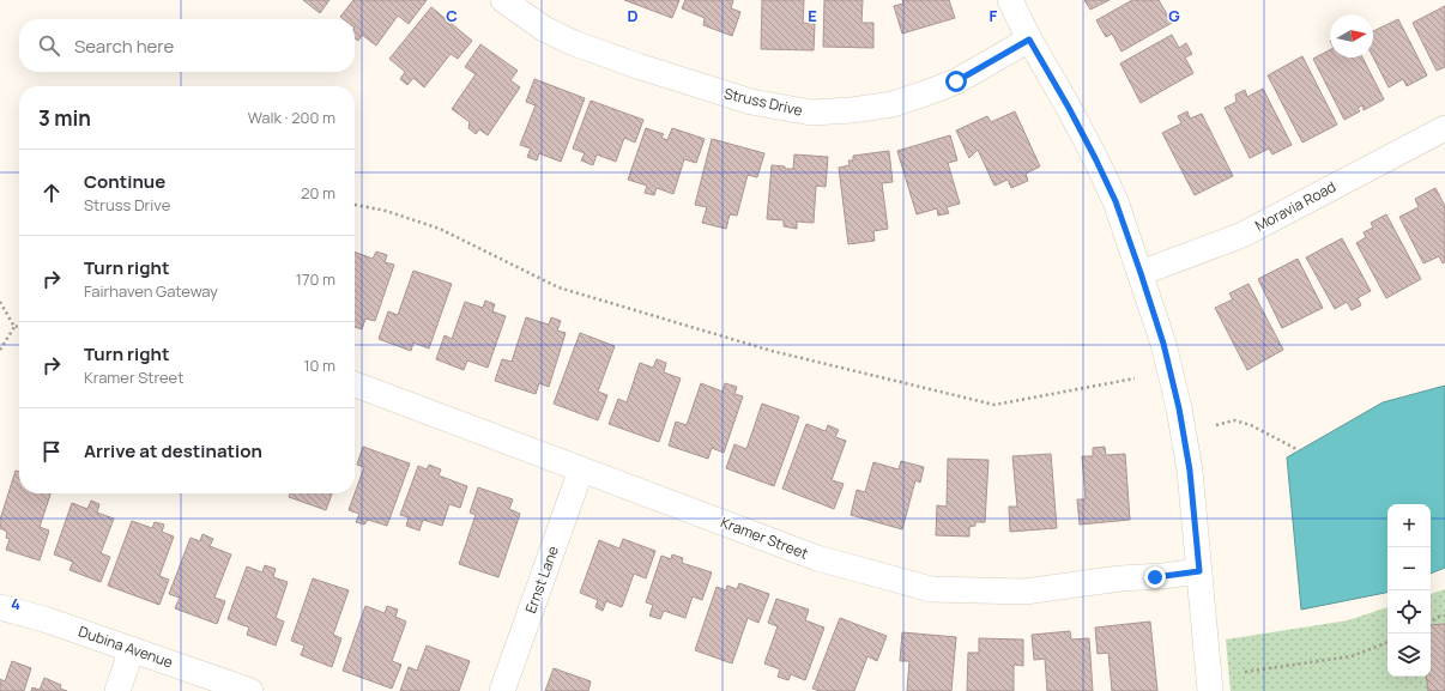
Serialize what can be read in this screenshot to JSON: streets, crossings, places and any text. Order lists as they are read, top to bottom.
{
  "streets": {
    "street": [
      "Struss Drive",
      "Moravia Road",
      "Kramer Street",
      "Ernst Lane",
      "Dubina Avenue"
    ]
  },
  "crossings": [
    ["Kramer Street", "Ernst Lane"]
  ],
  "north": "right",
  "page": {
    "search": "Search here",
    "heading": ["3 min", "Walk · 200 m"],
    "list": [
      ["Continue", "Struss Drive", "20 m"],
      ["Turn right", "Fairhaven Gateway", "170 m"],
      ["Turn right", "Kramer Street", "10 m"],
      "Arrive at destination"
    ],
    "map_buttons": ["+", "−"]
  },
  "grid": {
    "columns": [
      "C",
      "D",
      "E",
      "F",
      "G"
    ],
    "rows": ["4"]
  }
}
